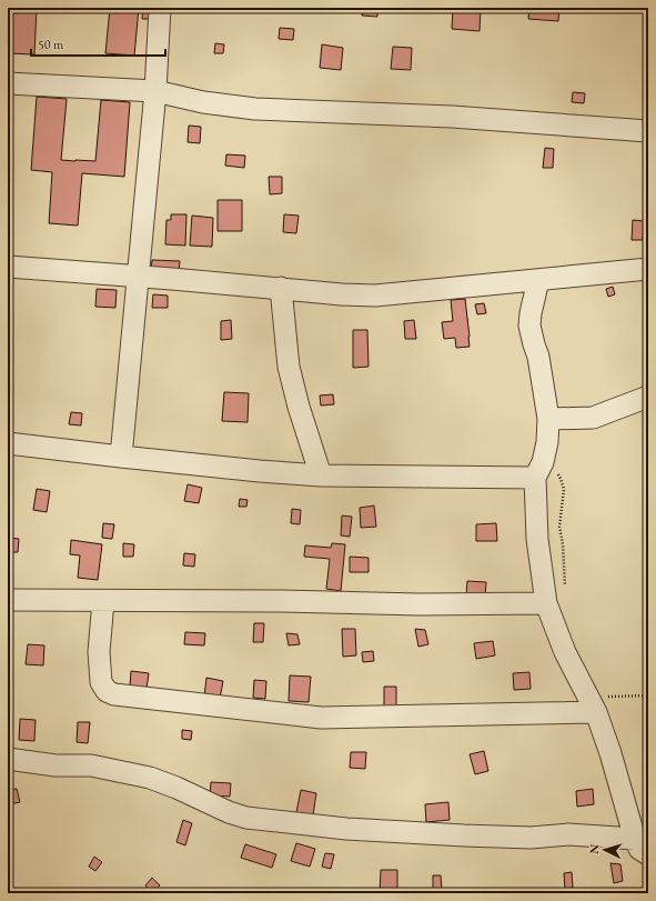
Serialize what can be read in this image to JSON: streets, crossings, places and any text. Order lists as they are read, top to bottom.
{
  "scale_bar": "50 m",
  "north": "left"
}
